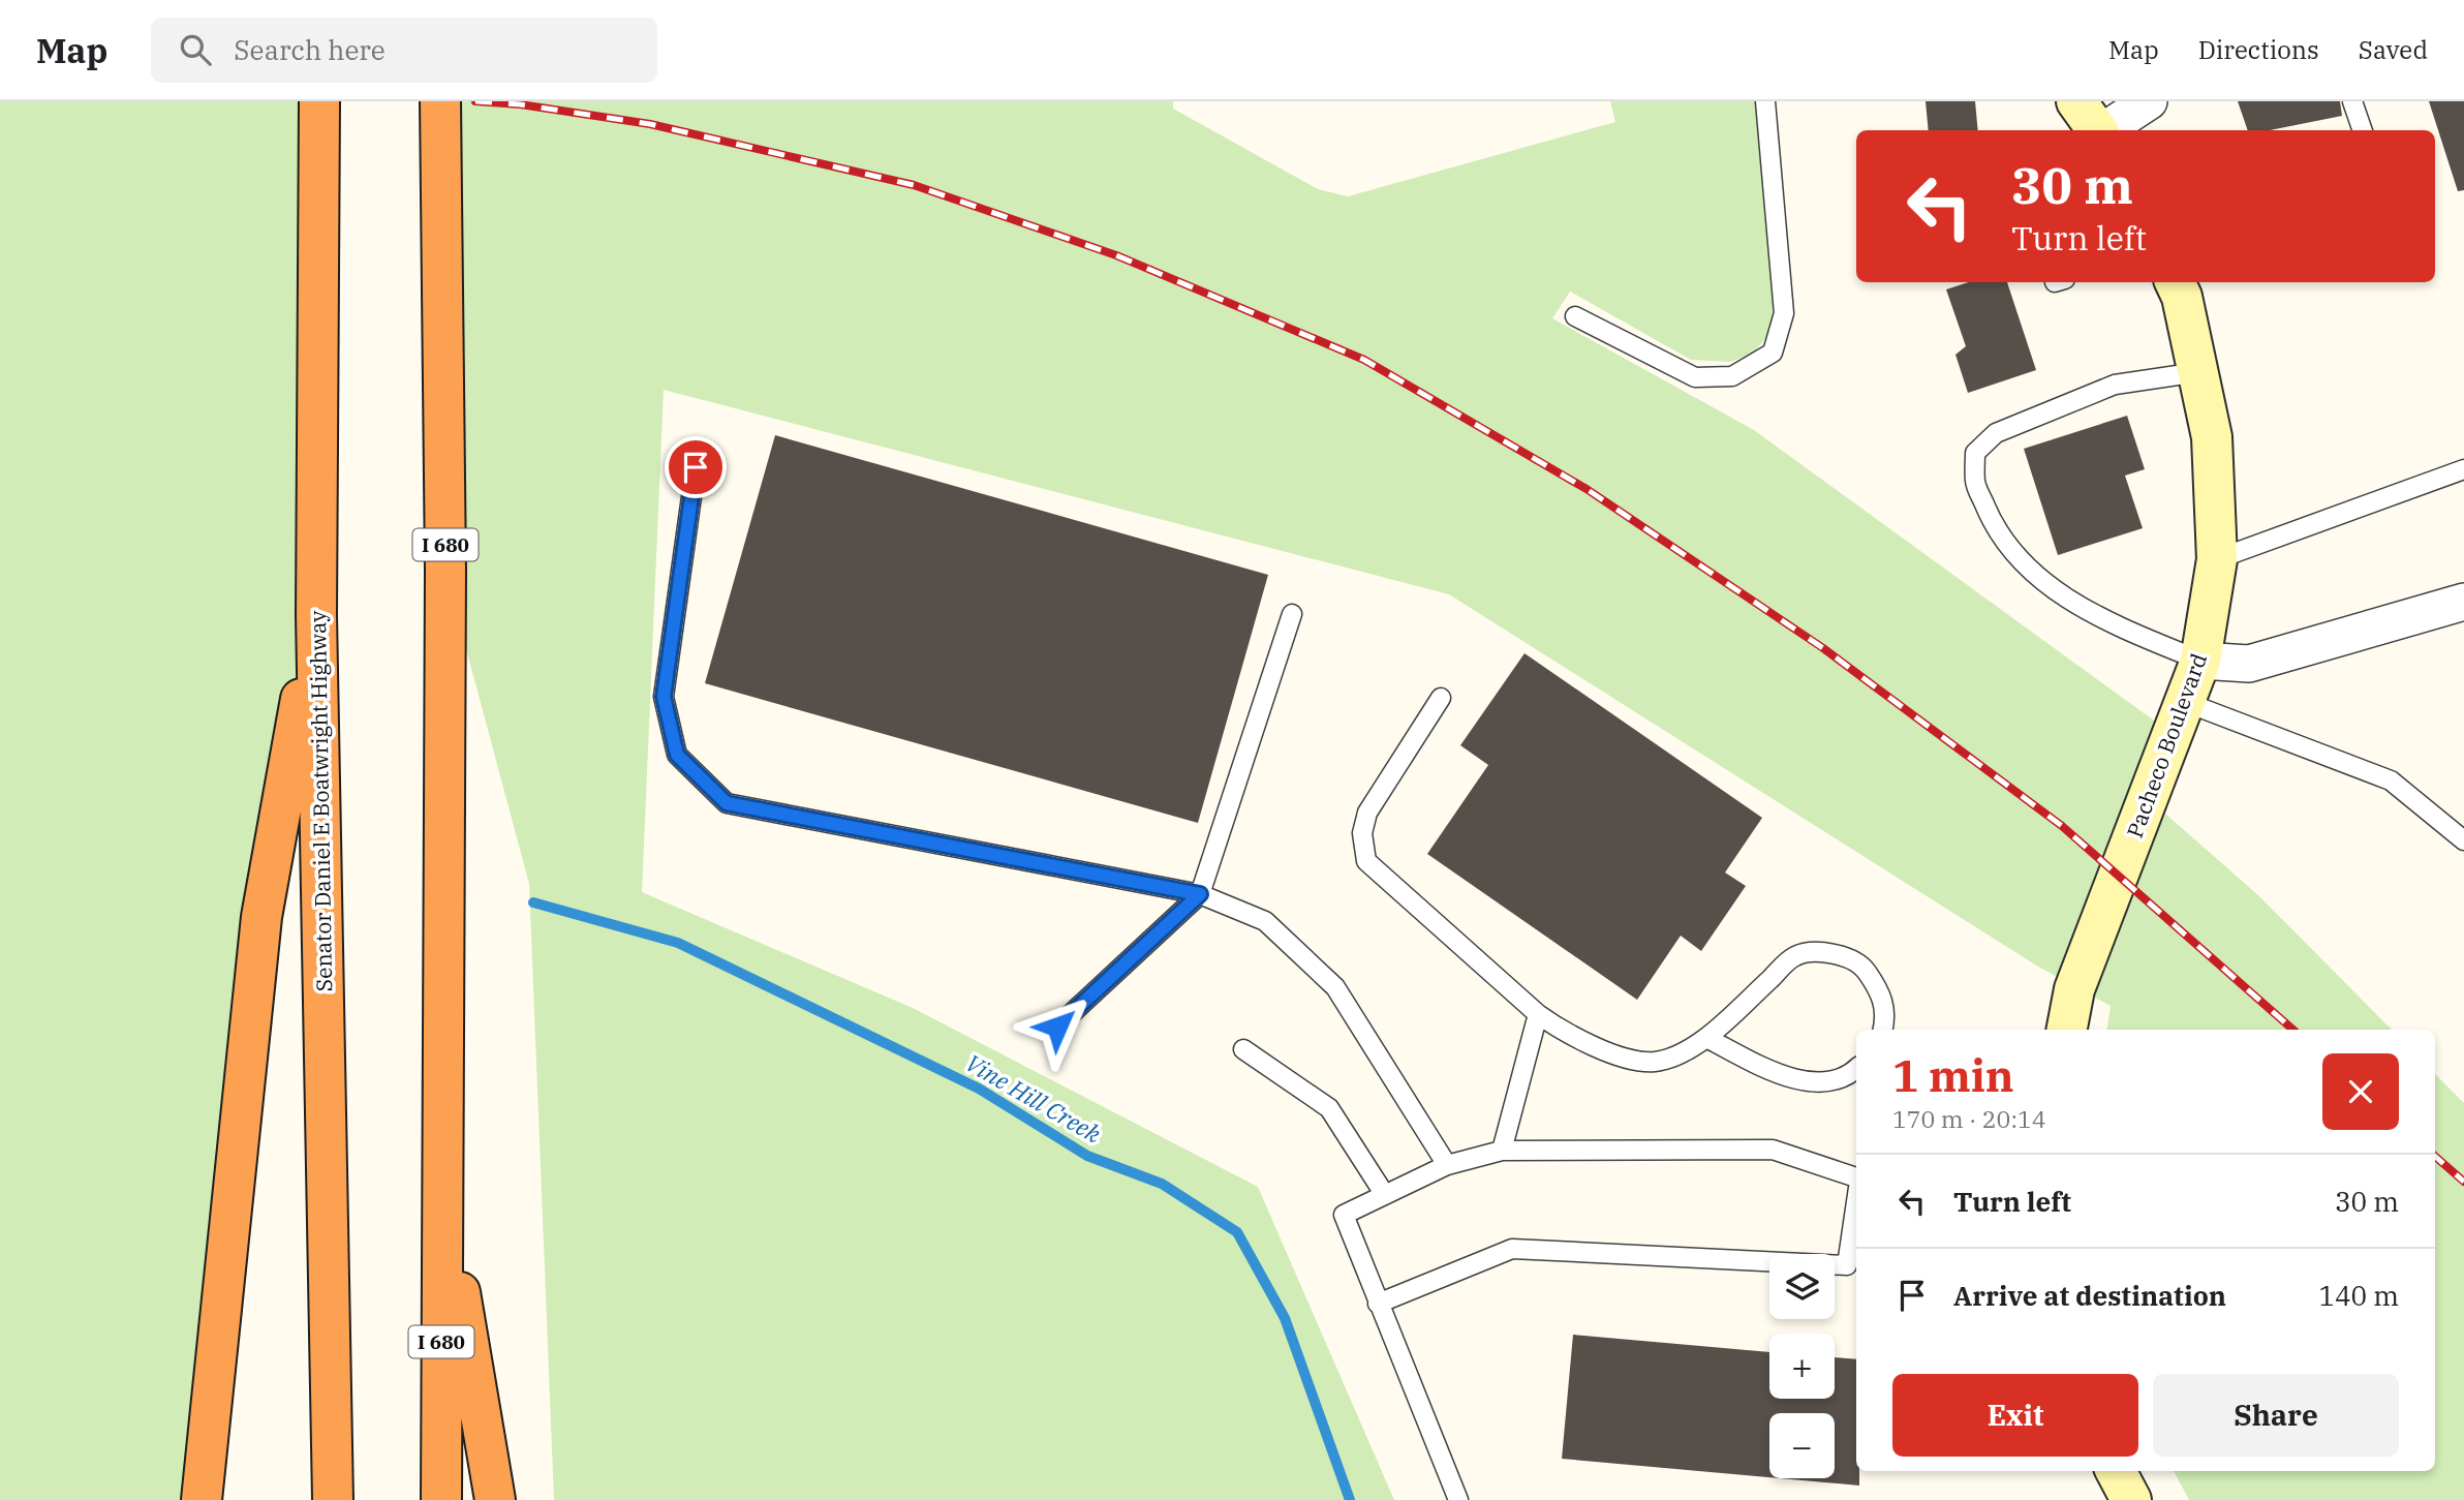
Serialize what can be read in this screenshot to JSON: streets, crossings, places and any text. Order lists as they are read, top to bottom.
{
  "streets": {
    "highway": ["I 680", "Senator Daniel E Boatwright Highway"],
    "main road": ["Pacheco Boulevard"]
  },
  "water": ["Vine Hill Creek"],
  "page": {
    "header": "Map",
    "search": "Search here",
    "nav": ["Map", "Directions", "Saved"],
    "turn": ["30 m", "Turn left"],
    "heading": ["1 min", "170 m · 20:14"],
    "list": [
      {
        "name": "Turn left",
        "value": "30 m"
      },
      {
        "name": "Arrive at destination",
        "value": "140 m"
      }
    ],
    "map_buttons": ["+", "−"],
    "buttons": ["Exit", "Share"]
  }
}
